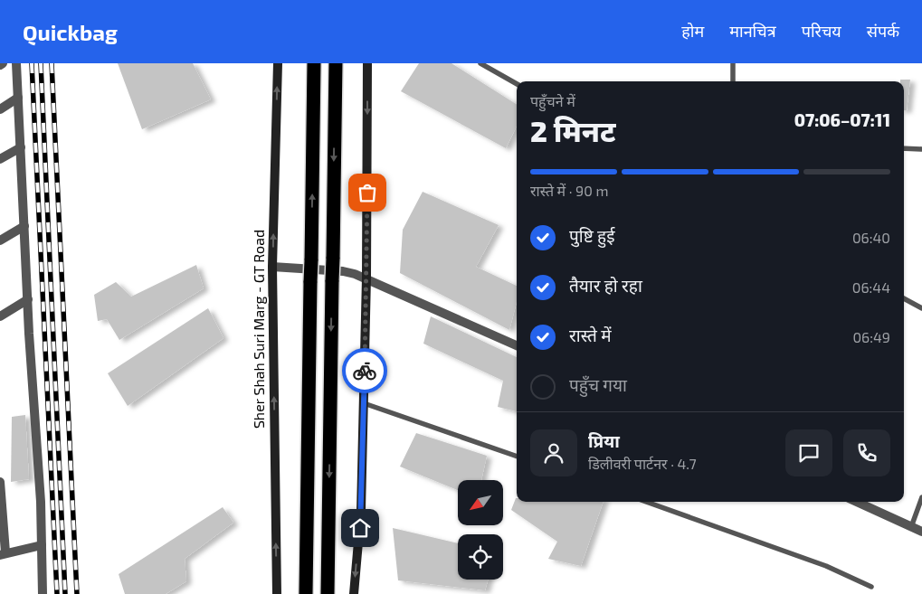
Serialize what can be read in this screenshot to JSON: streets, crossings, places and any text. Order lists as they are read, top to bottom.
{
  "streets": {
    "street": ["Sher Shah Suri Marg - GT Road"]
  },
  "one_way": ["Sher Shah Suri Marg - GT Road"],
  "north": "bottom left",
  "page": {
    "header": "Quickbag",
    "nav": [
      "होम",
      "मानचित्र",
      "परिचय",
      "संपर्क"
    ],
    "heading": ["2 मिनट", "पहुँचने में", "07:06–07:11"],
    "panel": ["प्रिया", "डिलीवरी पार्टनर · 4.7"],
    "bar": "रास्ते में · 90 m",
    "list": [
      ["पुष्टि हुई", "06:40"],
      ["तैयार हो रहा", "06:44"],
      ["रास्ते में", "06:49"],
      "पहुँच गया"
    ]
  }
}
